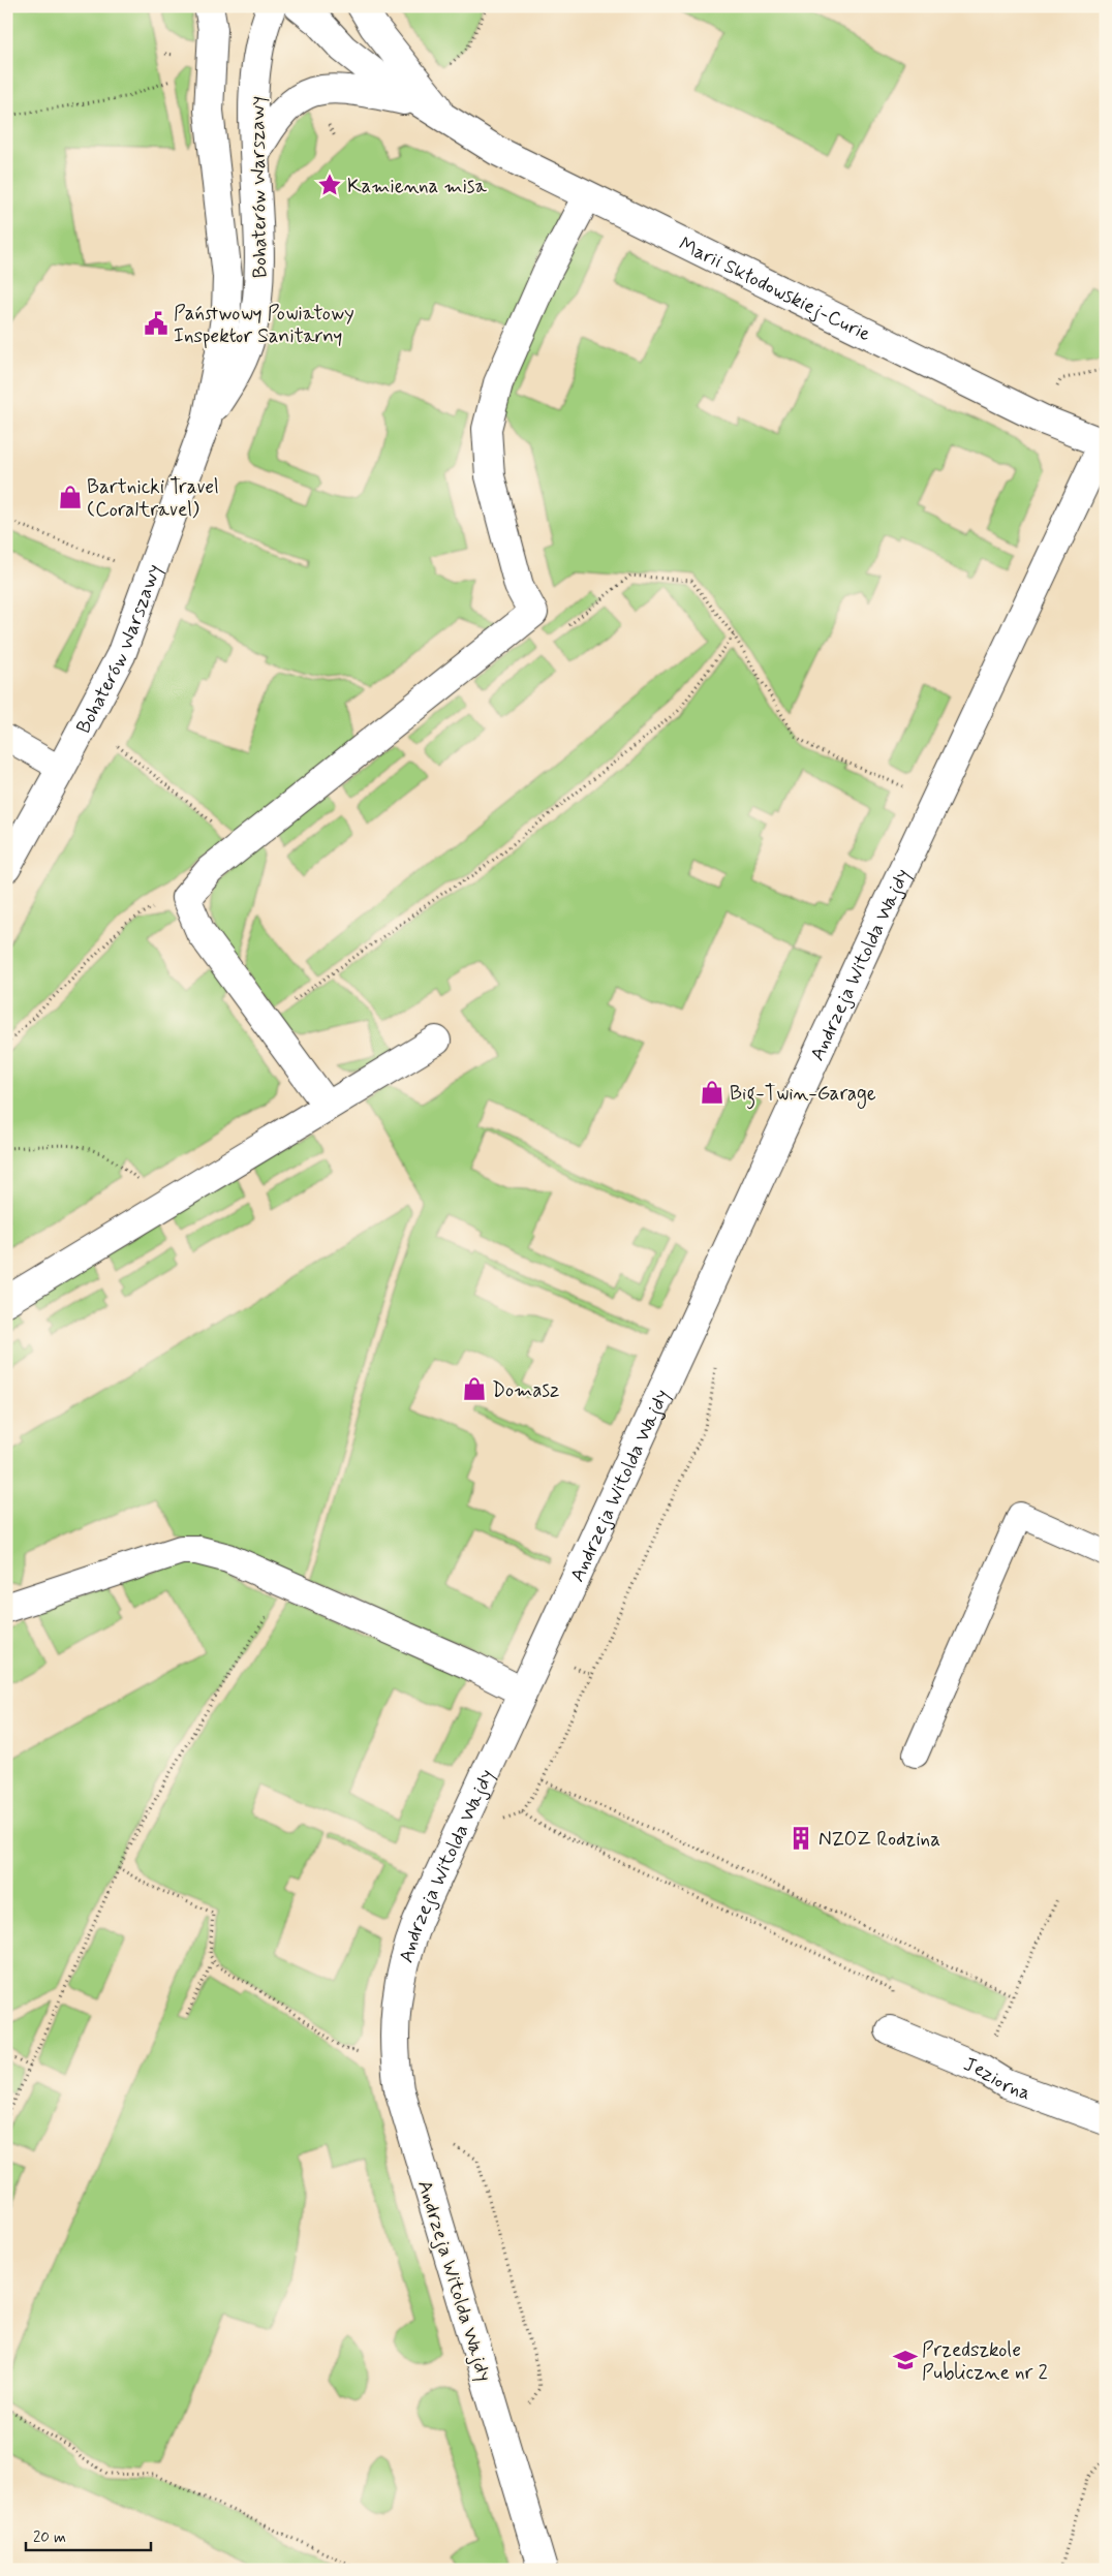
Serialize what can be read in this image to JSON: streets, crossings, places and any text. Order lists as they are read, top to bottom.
{
  "streets": {
    "street": [
      "Bohaterów Warszawy",
      "Marii Skłodowskiej-Curie",
      "Andrzeja Witolda Wajdy",
      "Jeziorna"
    ]
  },
  "crossings": [
    ["Marii Skłodowskiej-Curie", "Andrzeja Witolda Wajdy"]
  ],
  "places": {
    "place": ["Kamienna misa"],
    "public building": ["Państwowy Powiatowy Inspektor Sanitarny"],
    "shop": ["Bartnicki Travel (Coraltravel)", "Big-Twin-Garage", "Domasz"],
    "building": ["NZOZ Rodzina"],
    "school or university": ["Przedszkole Publiczne nr 2"]
  },
  "scale_bar": "20 m"
}
